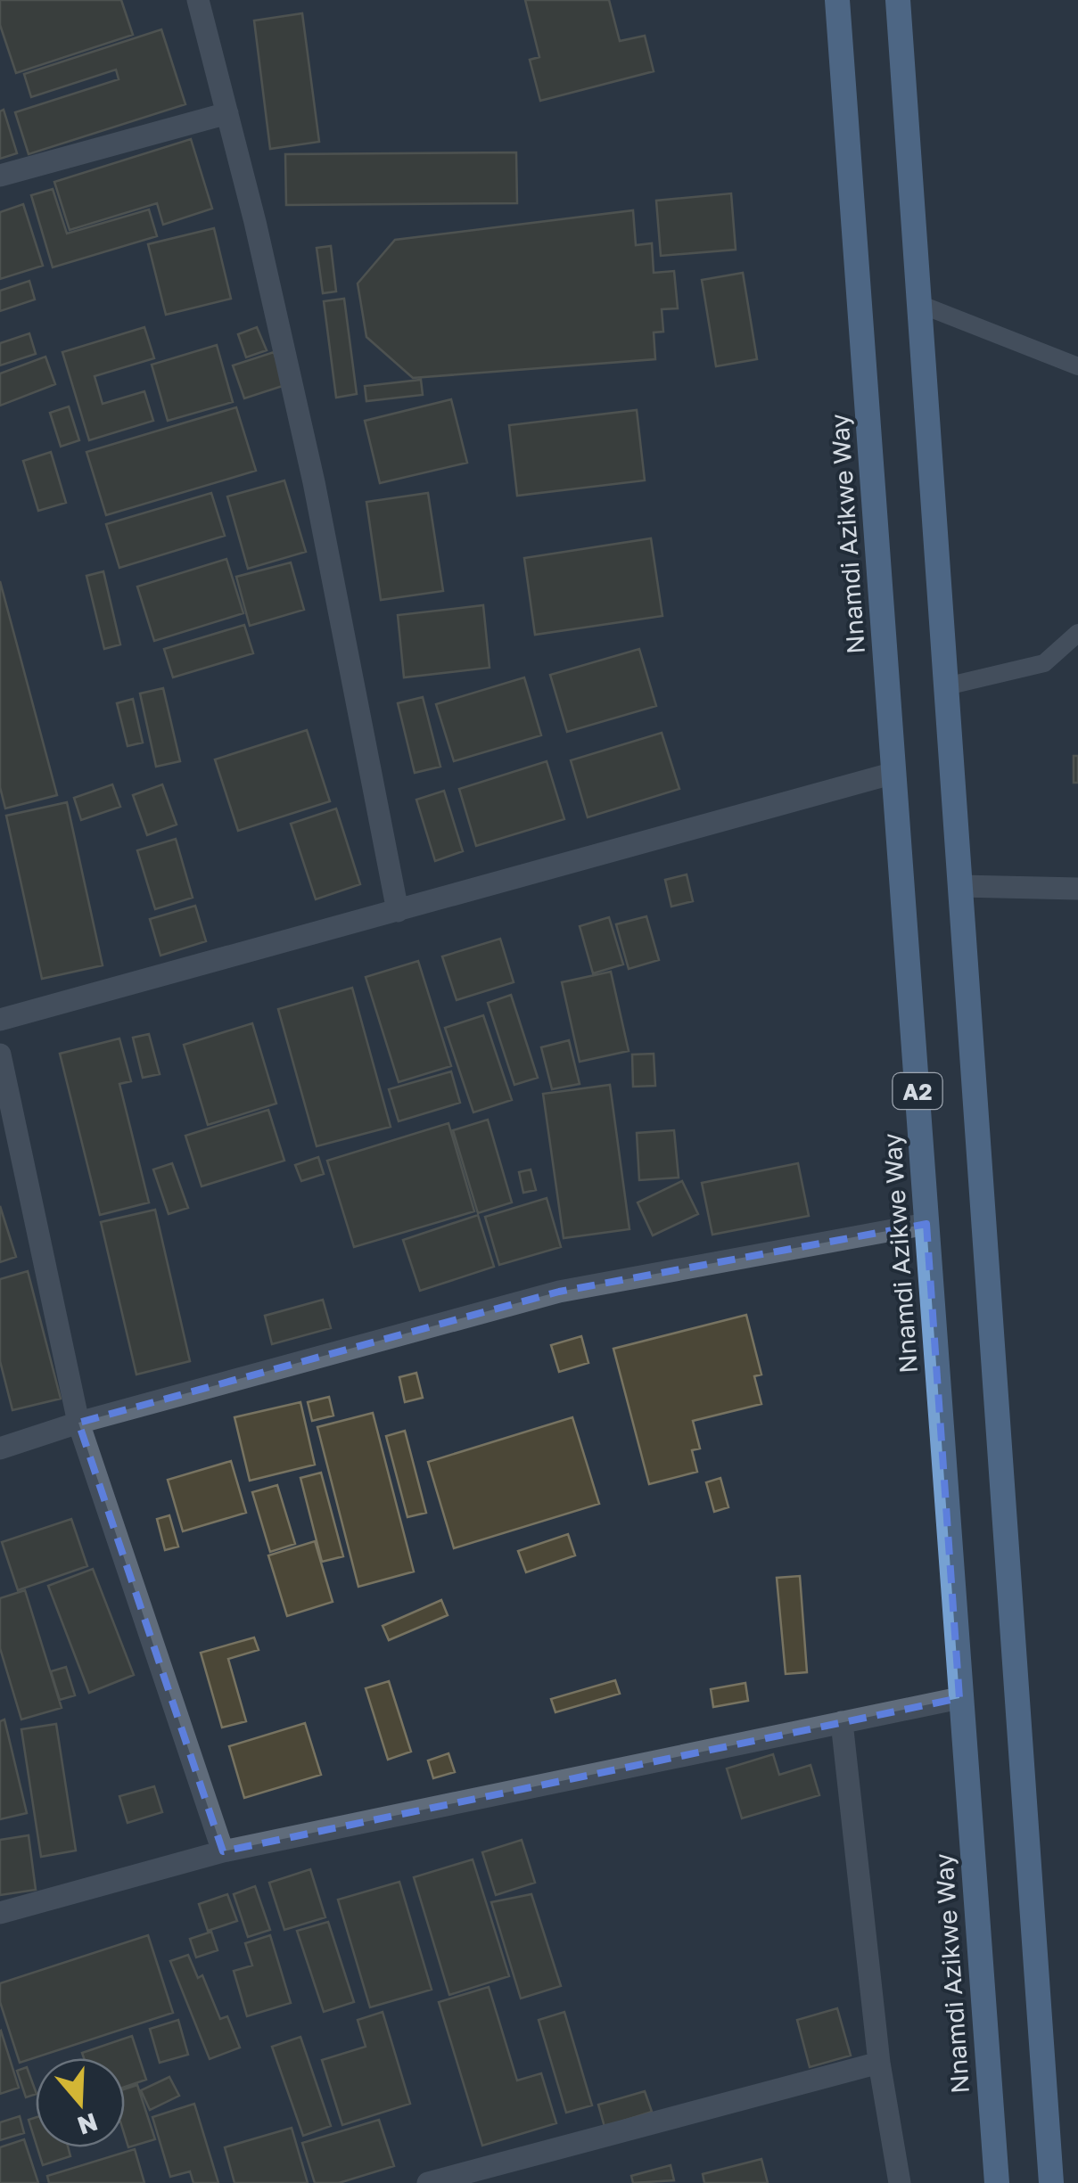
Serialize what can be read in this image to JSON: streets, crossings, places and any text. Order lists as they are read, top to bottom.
{
  "streets": {
    "highway": ["Nnamdi Azikwe Way", "A2"]
  },
  "north": "bottom"
}
